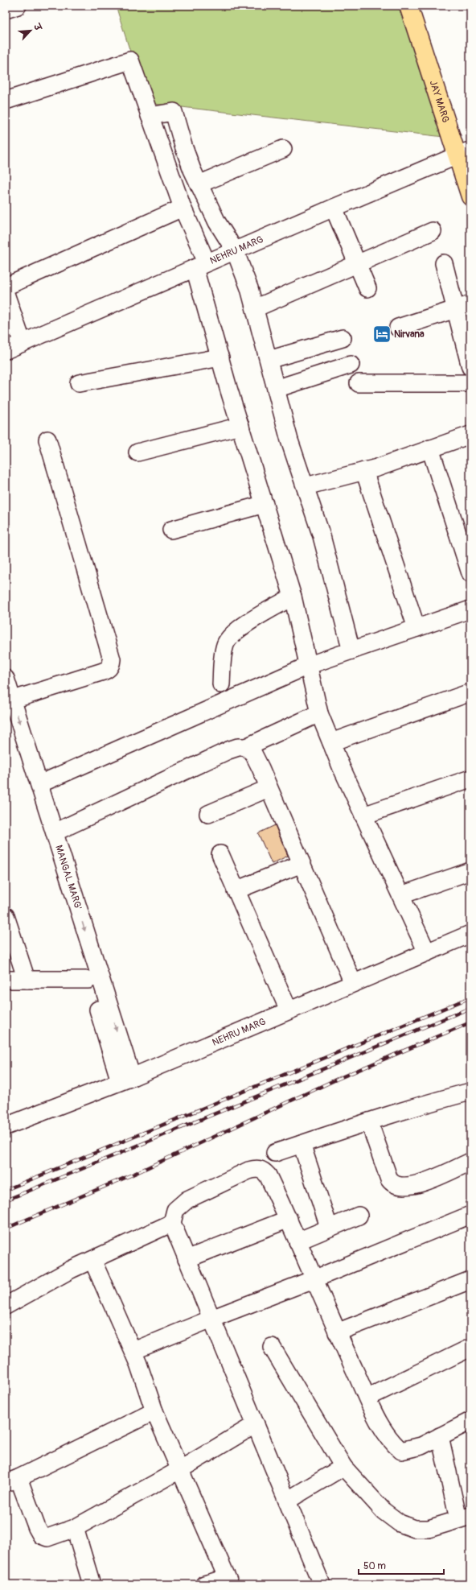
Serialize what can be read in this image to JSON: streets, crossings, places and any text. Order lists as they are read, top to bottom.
{
  "streets": {
    "main road": ["JAY MARG"],
    "street": ["NEHRU MARG", "MANGAL MARG'"]
  },
  "crossings": [
    ["JAY MARG", "NEHRU MARG"],
    ["NEHRU MARG", "MANGAL MARG'"]
  ],
  "places": {
    "hotel": ["Nirvana"]
  },
  "scale_bar": "50 m",
  "north": "top right"
}
